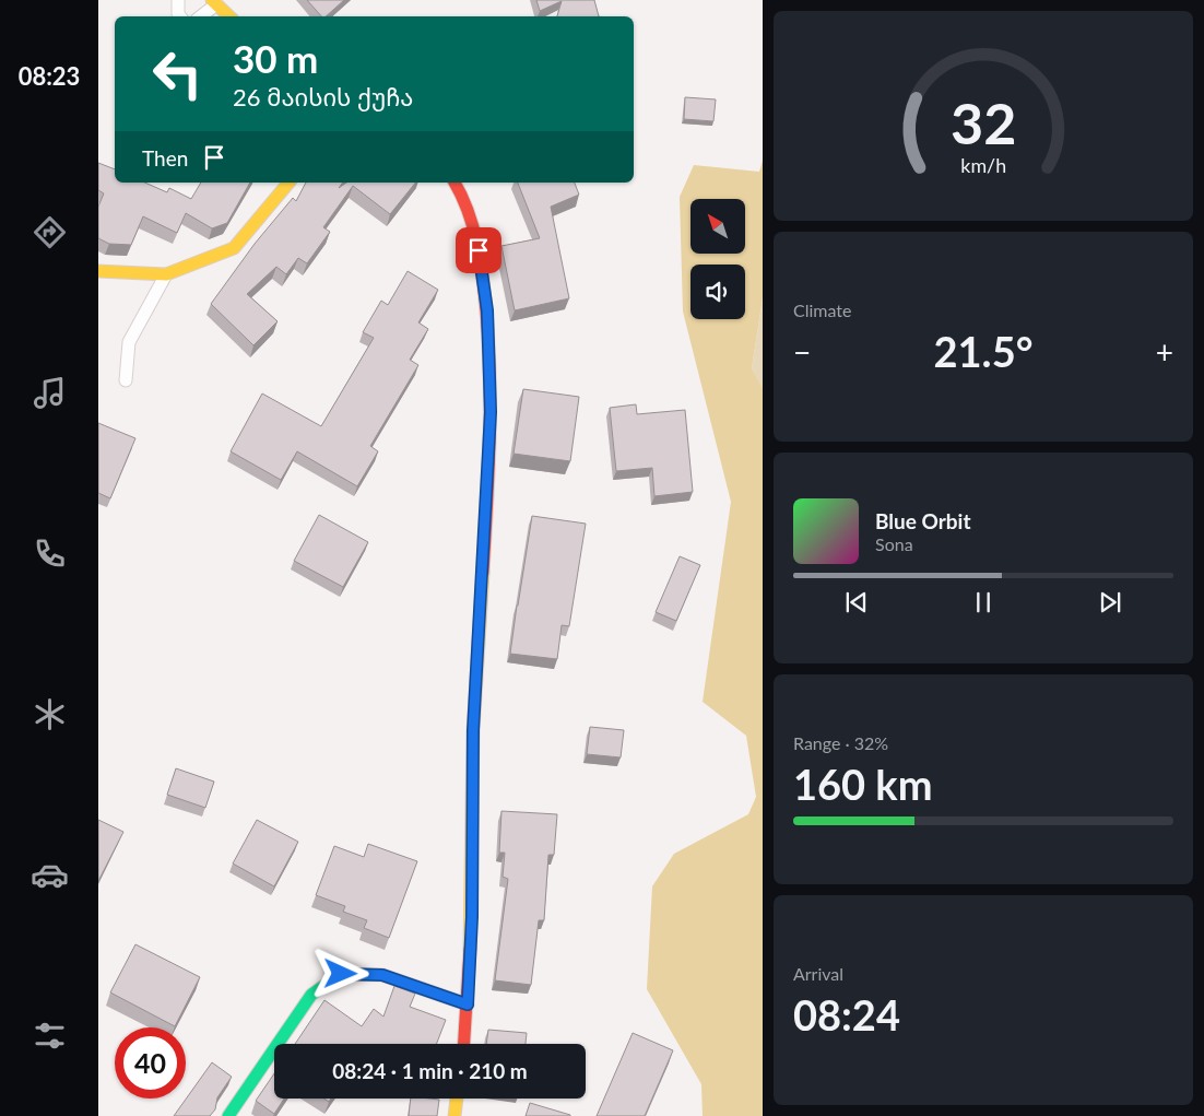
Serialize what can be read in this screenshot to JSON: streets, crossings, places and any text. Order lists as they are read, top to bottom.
{
  "north": "top left",
  "page": {
    "tabs": "08:23",
    "turn": ["30 m", "26 მაისის ქუჩა"],
    "then": "Then",
    "tile": [
      "Climate",
      ["Range · 32%", "160 km"],
      ["Arrival", "08:24"]
    ],
    "heat": ["−", "21.5°", "+"],
    "song": ["Blue Orbit", "Sona"],
    "limit": "40",
    "trip": "08:24 · 1 min · 210 m",
    "gauge": ["32", "km/h"]
  }
}
